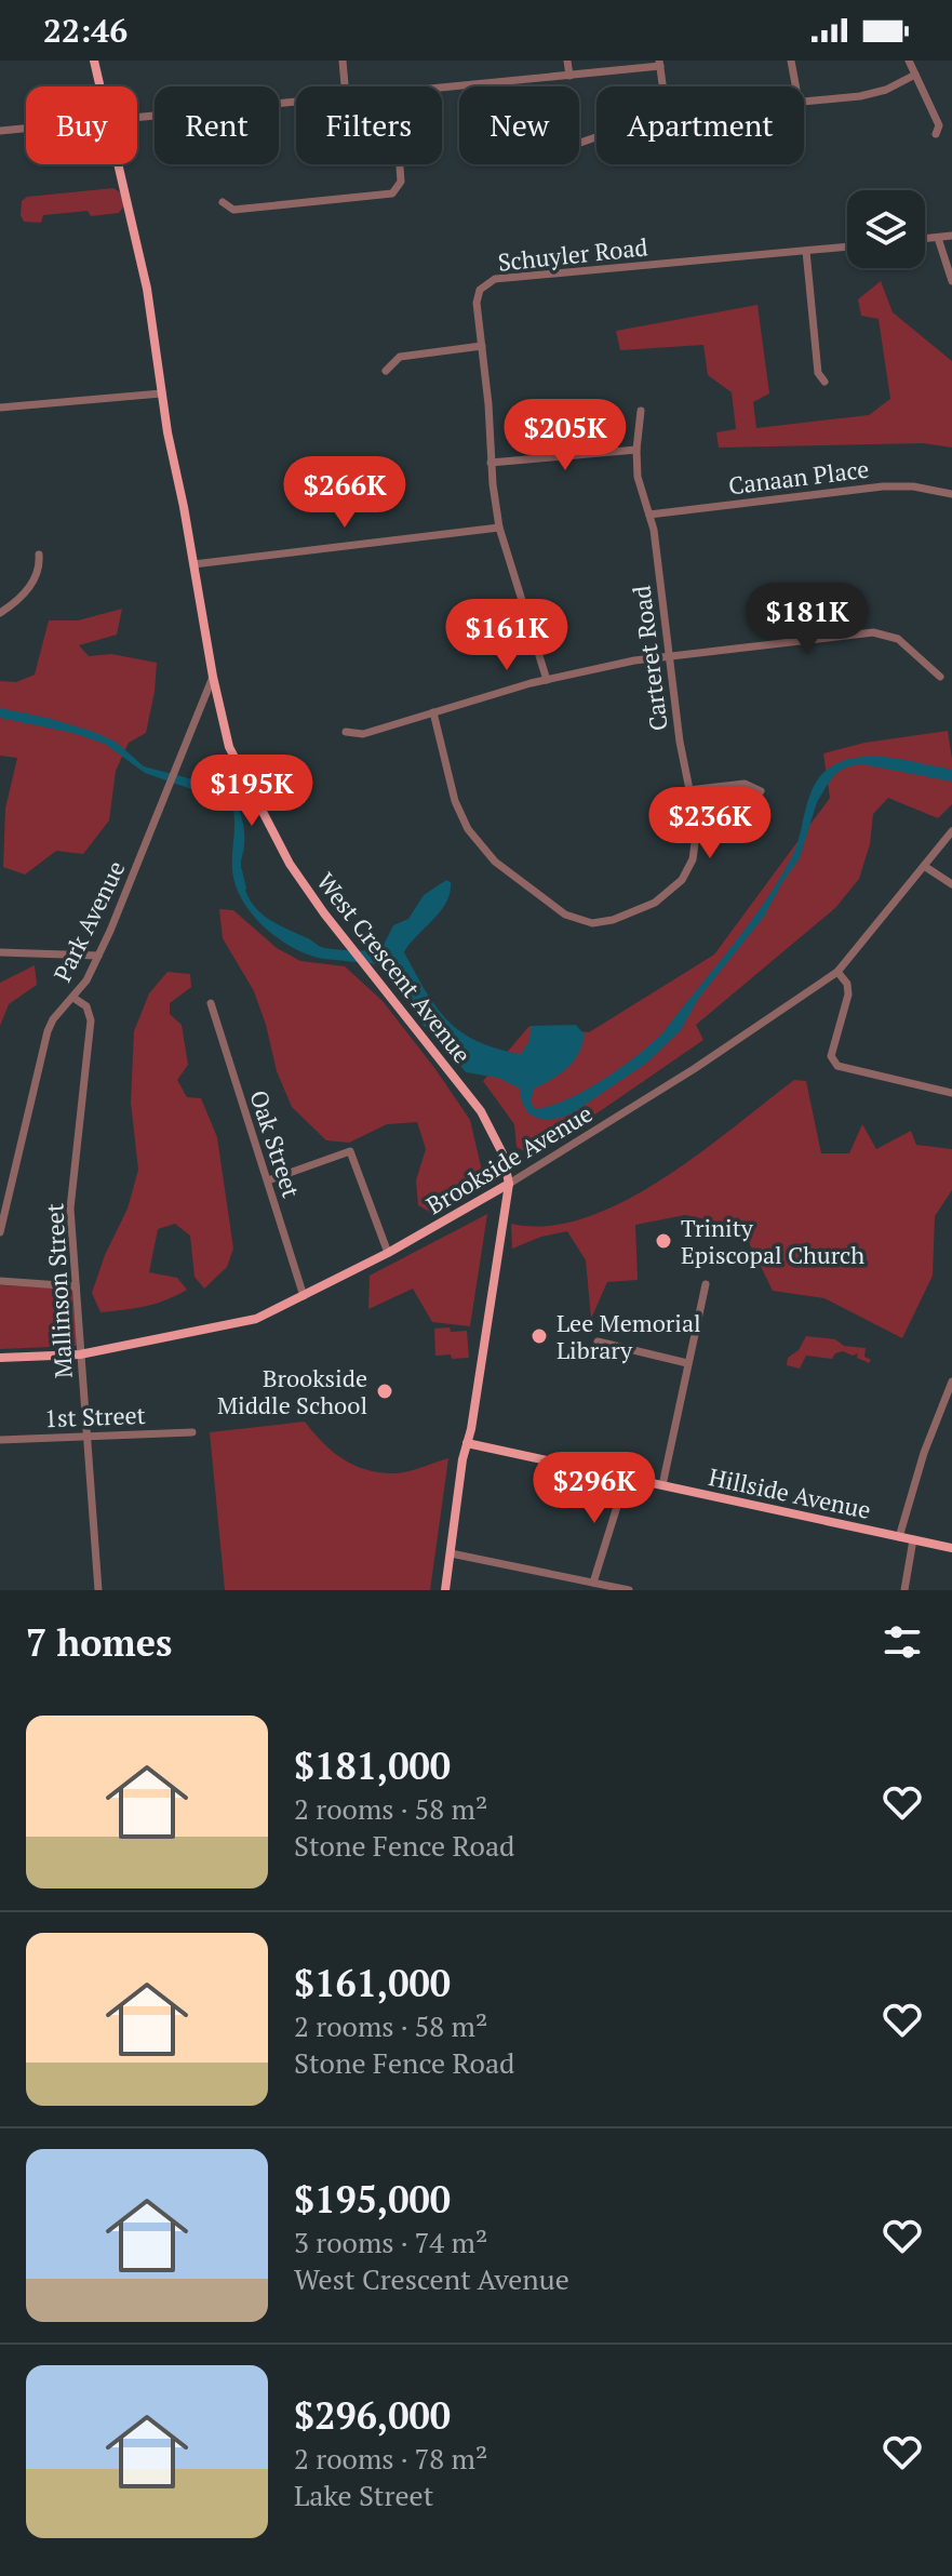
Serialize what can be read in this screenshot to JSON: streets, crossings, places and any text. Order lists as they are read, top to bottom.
{
  "streets": {
    "main road": ["West Crescent Avenue", "Brookside Avenue", "Hillside Avenue"],
    "street": [
      "Schuyler Road",
      "Canaan Place",
      "Carteret Road",
      "Park Avenue",
      "Oak Street",
      "Mallinson Street",
      "1st Street"
    ]
  },
  "crossings": [
    ["Canaan Place", "Carteret Road"],
    ["Park Avenue", "West Crescent Avenue"],
    ["Park Avenue", "Mallinson Street"],
    ["West Crescent Avenue", "Brookside Avenue"],
    ["West Crescent Avenue", "Hillside Avenue"],
    ["Oak Street", "Brookside Avenue"],
    ["Brookside Avenue", "Mallinson Street"],
    ["Mallinson Street", "1st Street"]
  ],
  "places": ["Trinity Episcopal Church", "Lee Memorial Library", "Brookside Middle School"],
  "page": {
    "status": "22:46",
    "chip": [
      "Buy",
      "Rent",
      "Filters",
      "New",
      "Apartment"
    ],
    "price": [
      "$205K",
      "$266K",
      "$181K",
      "$161K",
      "$195K",
      "$236K",
      "$296K"
    ],
    "heading": "7 homes",
    "list": [
      {
        "name": "$181,000",
        "note": "2 rooms · 58 m² · Stone Fence Road"
      },
      {
        "name": "$161,000",
        "note": "2 rooms · 58 m² · Stone Fence Road"
      },
      {
        "name": "$195,000",
        "note": "3 rooms · 74 m² · West Crescent Avenue"
      },
      {
        "name": "$296,000",
        "note": "2 rooms · 78 m² · Lake Street"
      }
    ]
  }
}
